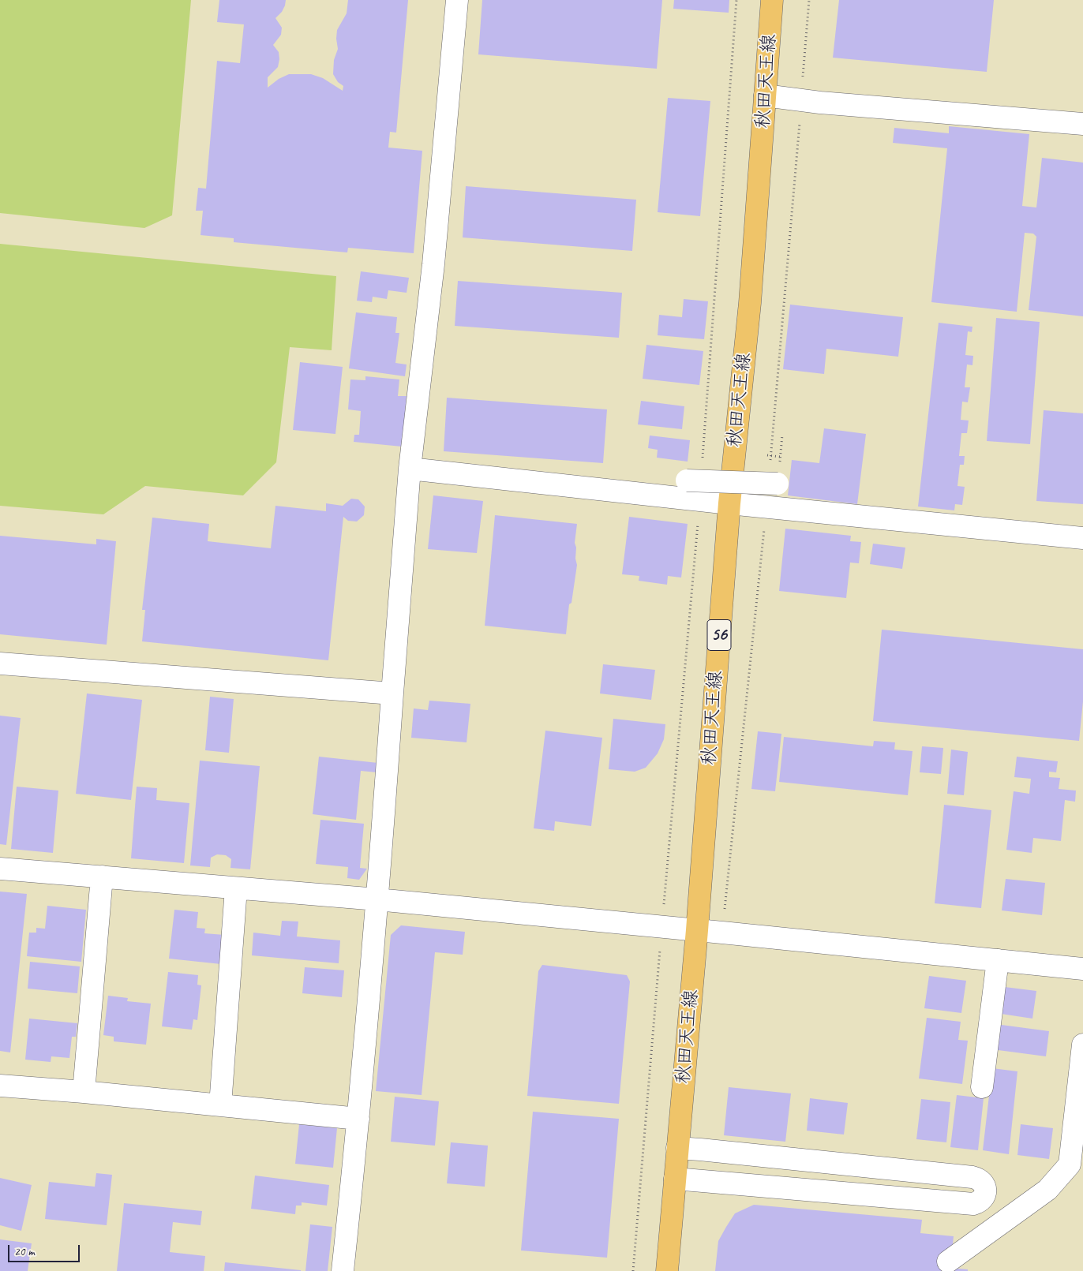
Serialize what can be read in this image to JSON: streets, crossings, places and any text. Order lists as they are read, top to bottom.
{
  "streets": {
    "main road": ["秋田天王線", "56"]
  },
  "scale_bar": "20 m"
}
